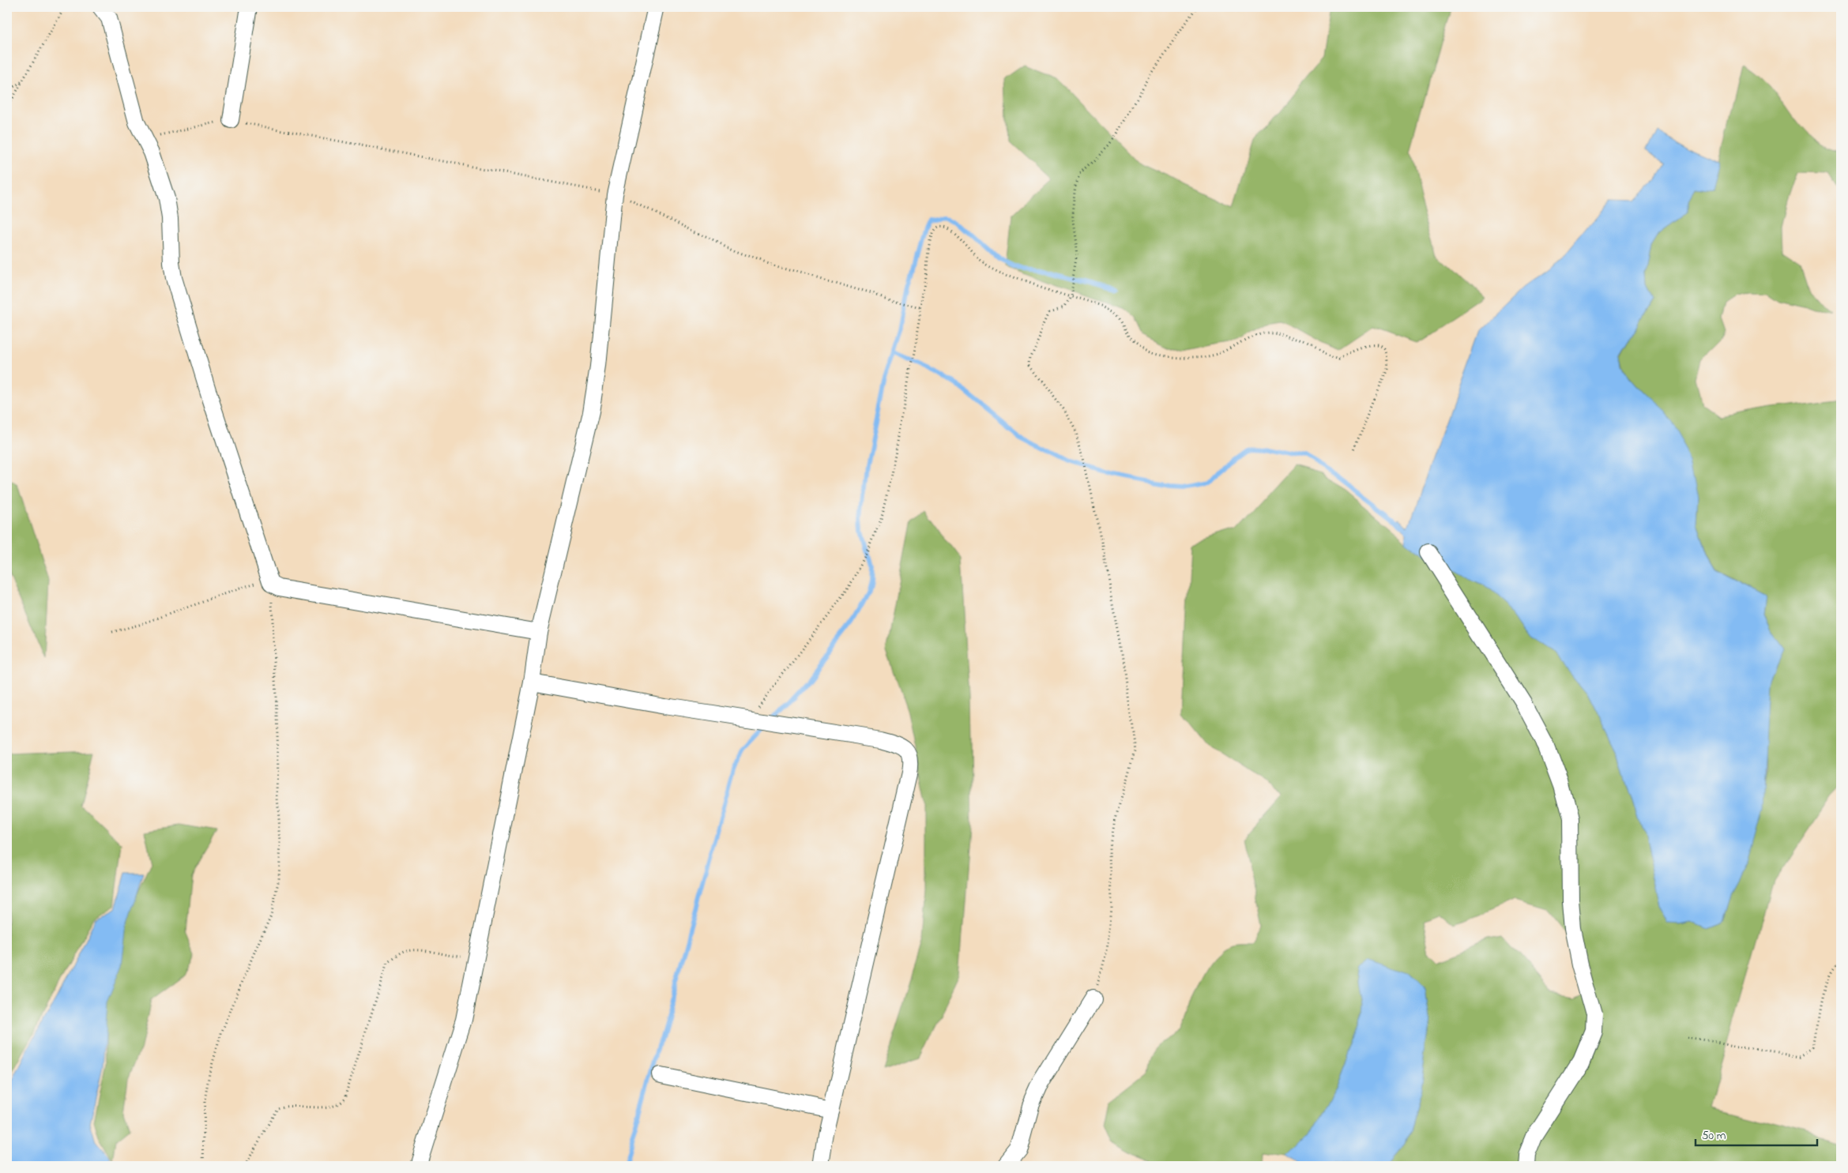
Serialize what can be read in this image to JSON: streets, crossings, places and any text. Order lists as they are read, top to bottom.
{
  "scale_bar": "50 m"
}
